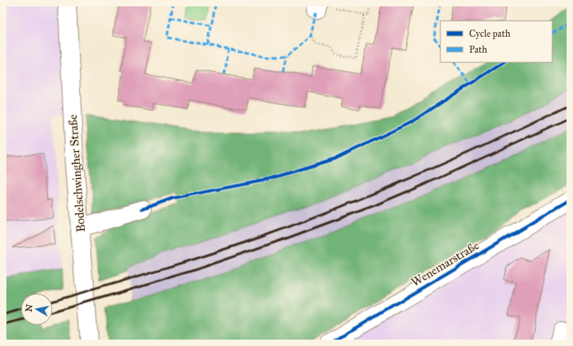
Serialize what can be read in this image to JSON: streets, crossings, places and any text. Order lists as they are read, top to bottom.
{
  "streets": {
    "street": ["Bodelschwingher Straße", "Wenemarstraße"]
  },
  "legend": ["Cycle path", "Path"],
  "north": "left"
}
